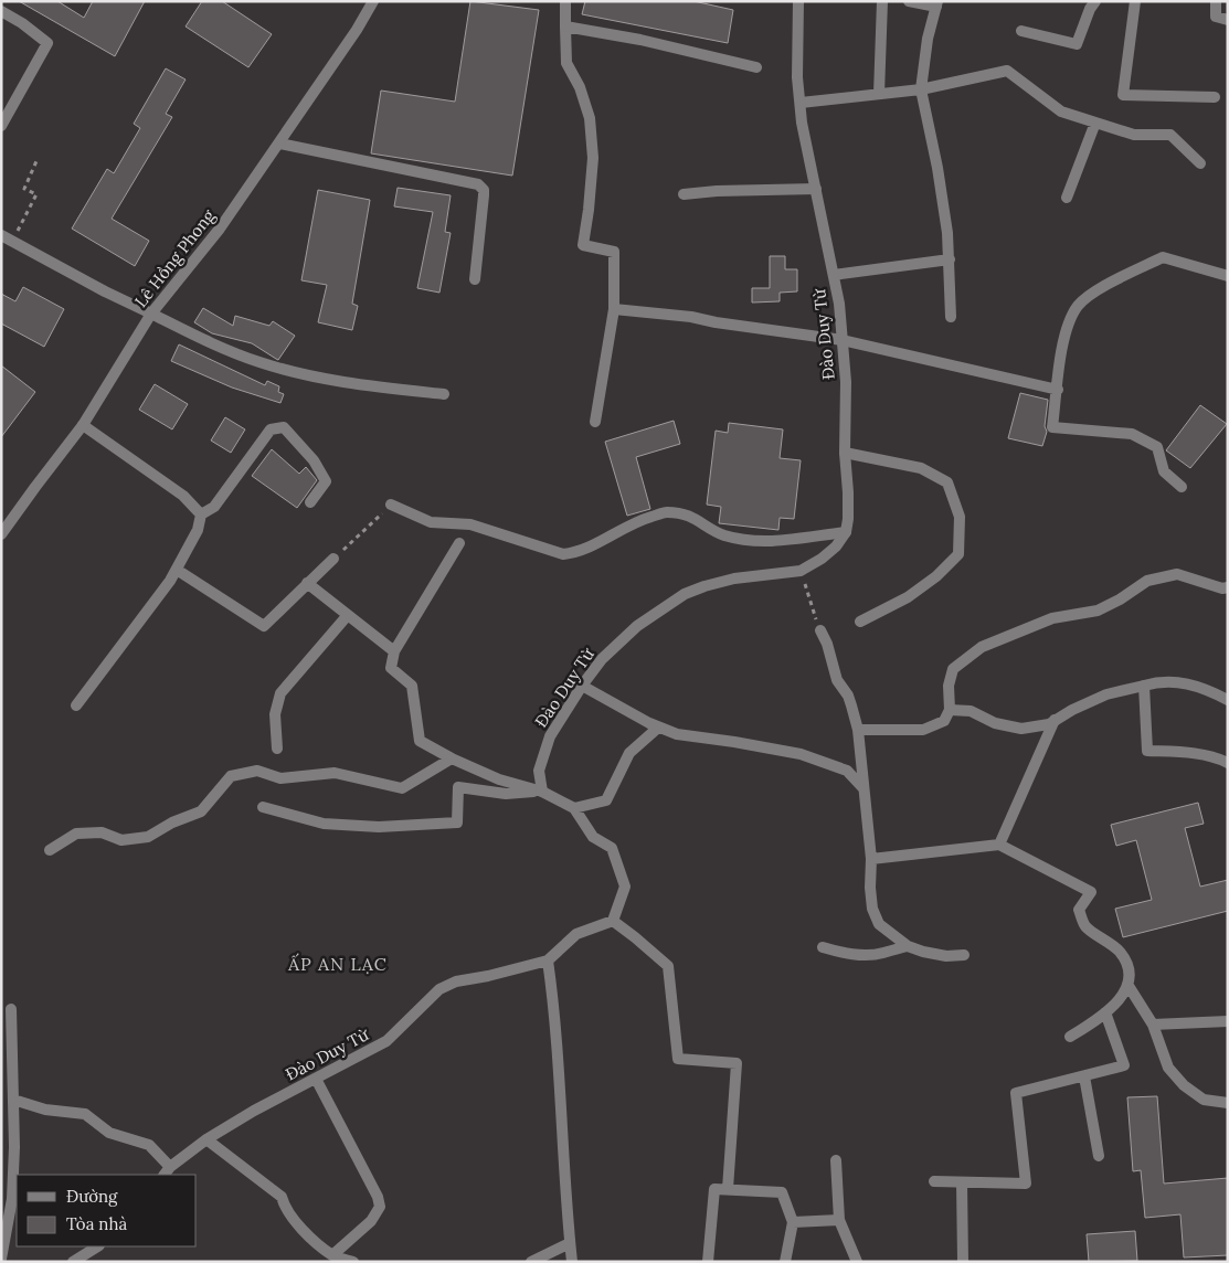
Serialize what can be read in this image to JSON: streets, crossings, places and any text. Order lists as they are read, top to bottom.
{
  "streets": {
    "street": ["Lê Hồng Phong", "Đào Duy Từ"]
  },
  "districts": ["ẤP AN LẠC"],
  "legend": ["Đường", "Tòa nhà"]
}
